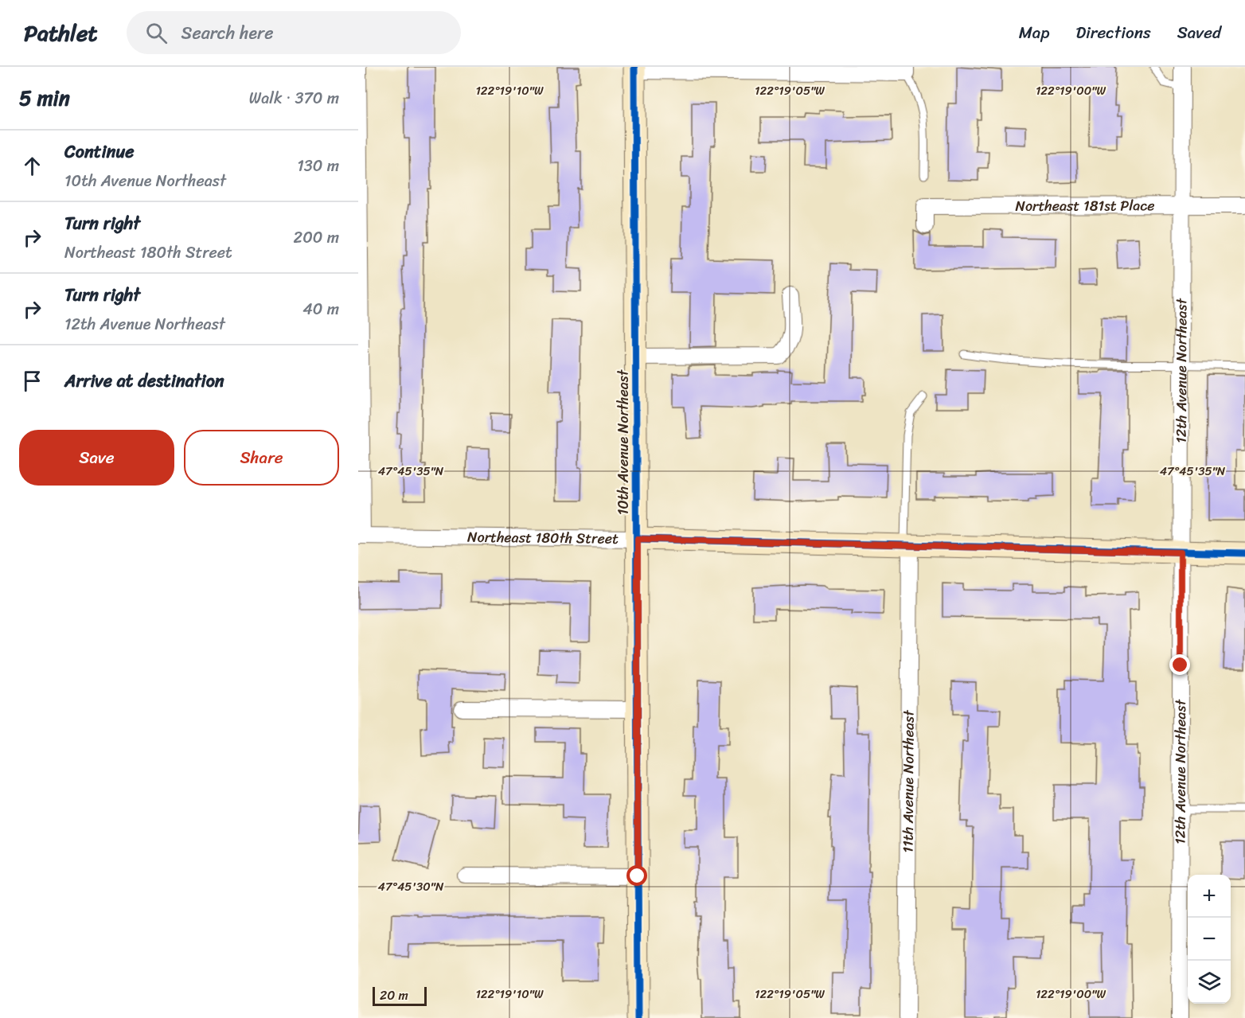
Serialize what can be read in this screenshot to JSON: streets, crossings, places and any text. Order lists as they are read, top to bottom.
{
  "streets": {
    "street": [
      "Northeast 181st Place",
      "12th Avenue Northeast",
      "10th Avenue Northeast",
      "Northeast 180th Street",
      "11th Avenue Northeast"
    ]
  },
  "crossings": [
    ["Northeast 181st Place", "12th Avenue Northeast"],
    ["12th Avenue Northeast", "Northeast 180th Street"],
    ["10th Avenue Northeast", "Northeast 180th Street"],
    ["Northeast 180th Street", "11th Avenue Northeast"]
  ],
  "scale_bar": "20 m",
  "page": {
    "header": "Pathlet",
    "search": "Search here",
    "nav": ["Map", "Directions", "Saved"],
    "heading": ["5 min", "Walk · 370 m"],
    "list": [
      ["Continue", "10th Avenue Northeast", "130 m"],
      ["Turn right", "Northeast 180th Street", "200 m"],
      ["Turn right", "12th Avenue Northeast", "40 m"],
      "Arrive at destination"
    ],
    "buttons": ["Save", "Share"],
    "map_buttons": ["+", "−"],
    "scale": "20 m"
  },
  "coordinates": [
    "122°19'10\"W",
    "122°19'05\"W",
    "122°19'00\"W",
    "47°45'35\"N",
    "47°45'30\"N"
  ]
}
